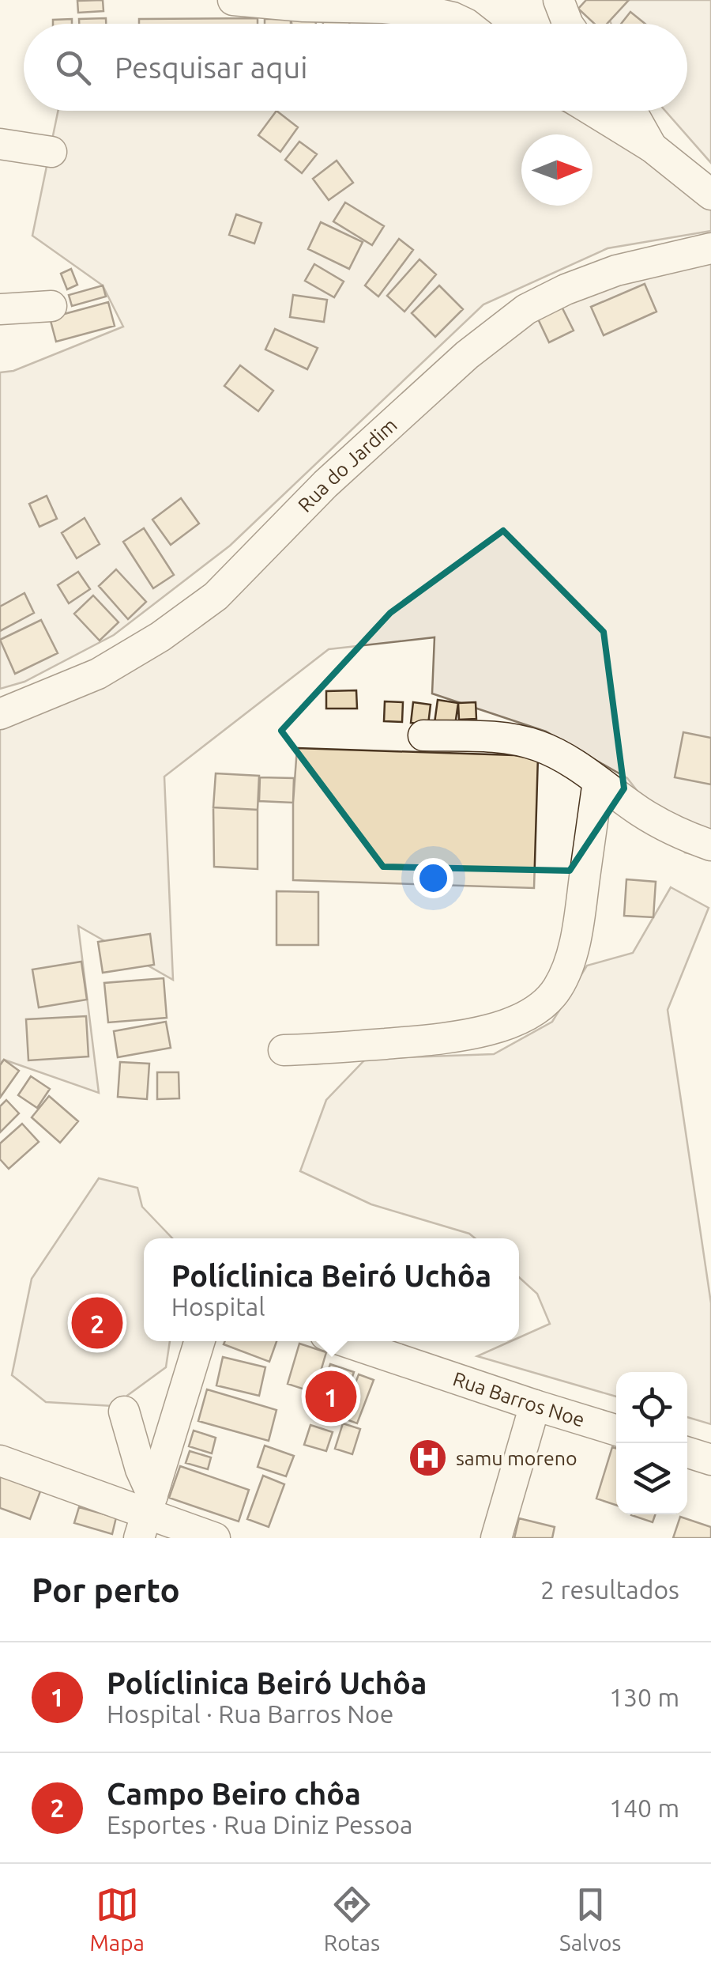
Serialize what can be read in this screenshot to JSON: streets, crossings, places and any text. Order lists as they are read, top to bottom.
{
  "streets": {
    "street": ["Rua do Jardim", "Rua Barros Noe"]
  },
  "places": {
    "hospital": ["samu moreno"]
  },
  "north": "right",
  "page": {
    "search": "Pesquisar aqui",
    "popup": ["Políclinica Beiró Uchôa", "Hospital"],
    "pins": ["2", "1"],
    "heading": ["Por perto", "2 resultados"],
    "list": [
      {
        "mark": "1",
        "name": "Políclinica Beiró Uchôa",
        "note": "Hospital · Rua Barros Noe",
        "value": "130 m"
      },
      {
        "mark": "2",
        "name": "Campo Beiro chôa",
        "note": "Esportes · Rua Diniz Pessoa",
        "value": "140 m"
      }
    ],
    "nav": ["Mapa", "Rotas", "Salvos"]
  }
}
